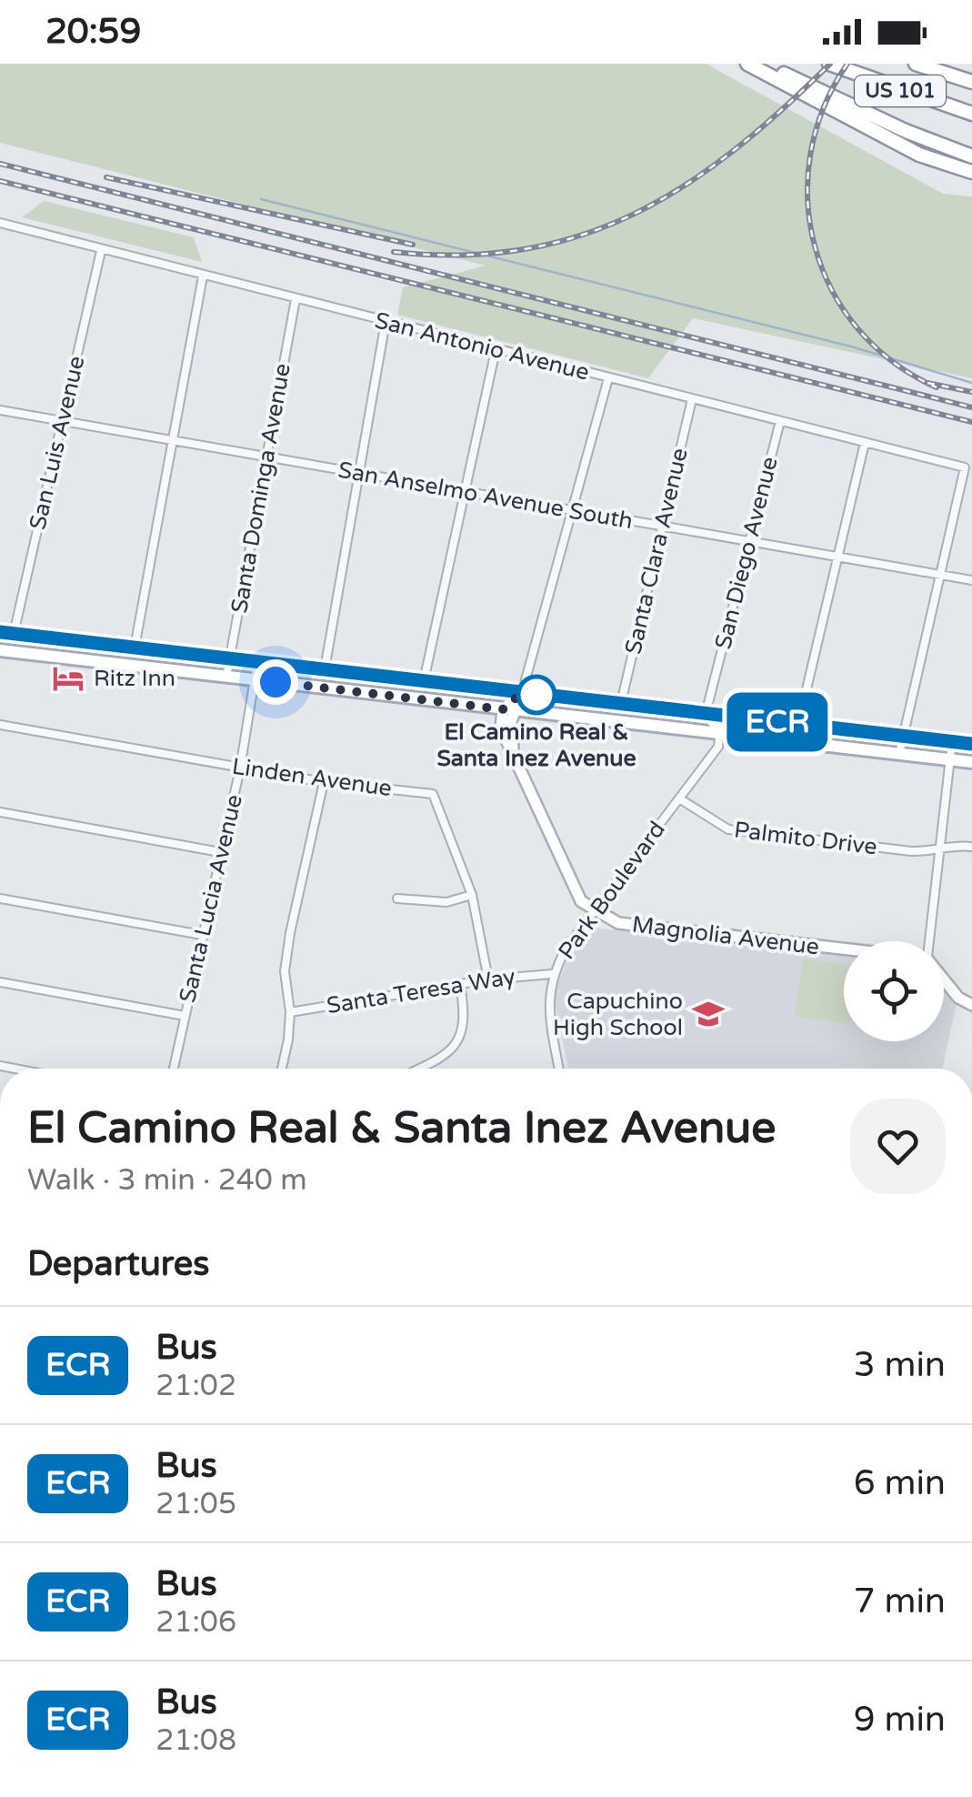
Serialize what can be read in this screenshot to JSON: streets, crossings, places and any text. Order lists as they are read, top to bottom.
{
  "streets": {
    "highway": ["US 101"],
    "main road": ["Magnolia Avenue"],
    "street": [
      "San Antonio Avenue",
      "San Luis Avenue",
      "Santa Dominga Avenue",
      "San Anselmo Avenue South",
      "Santa Clara Avenue",
      "San Diego Avenue",
      "Linden Avenue",
      "Palmito Drive",
      "Park Boulevard",
      "Santa Lucia Avenue",
      "Santa Teresa Way"
    ]
  },
  "crossings": [
    ["San Antonio Avenue", "San Luis Avenue"],
    ["San Antonio Avenue", "Santa Dominga Avenue"],
    ["San Antonio Avenue", "San Anselmo Avenue South"],
    ["San Antonio Avenue", "Santa Clara Avenue"],
    ["San Antonio Avenue", "San Diego Avenue"],
    ["San Luis Avenue", "San Anselmo Avenue South"],
    ["Santa Dominga Avenue", "San Anselmo Avenue South"],
    ["San Anselmo Avenue South", "Santa Clara Avenue"],
    ["San Anselmo Avenue South", "San Diego Avenue"],
    ["Linden Avenue", "Santa Lucia Avenue"],
    ["Linden Avenue", "Santa Teresa Way"],
    ["Palmito Drive", "Park Boulevard"],
    ["Park Boulevard", "Magnolia Avenue"],
    ["Park Boulevard", "Santa Teresa Way"]
  ],
  "places": {
    "hotel": ["Ritz Inn"],
    "other": ["El Camino Real & Santa Inez Avenue"],
    "school or university": ["Capuchino High School"]
  },
  "lines": ["bus line ECR"],
  "page": {
    "status": "20:59",
    "on_map": "ECR",
    "heading": [
      ["El Camino Real & Santa Inez Avenue", "Walk · 3 min · 240 m"],
      "Departures"
    ],
    "list": [
      {
        "mark": "ECR",
        "name": "Bus",
        "note": "21:02",
        "value": "3 min"
      },
      {
        "mark": "ECR",
        "name": "Bus",
        "note": "21:05",
        "value": "6 min"
      },
      {
        "mark": "ECR",
        "name": "Bus",
        "note": "21:06",
        "value": "7 min"
      },
      {
        "mark": "ECR",
        "name": "Bus",
        "note": "21:08",
        "value": "9 min"
      }
    ]
  }
}
